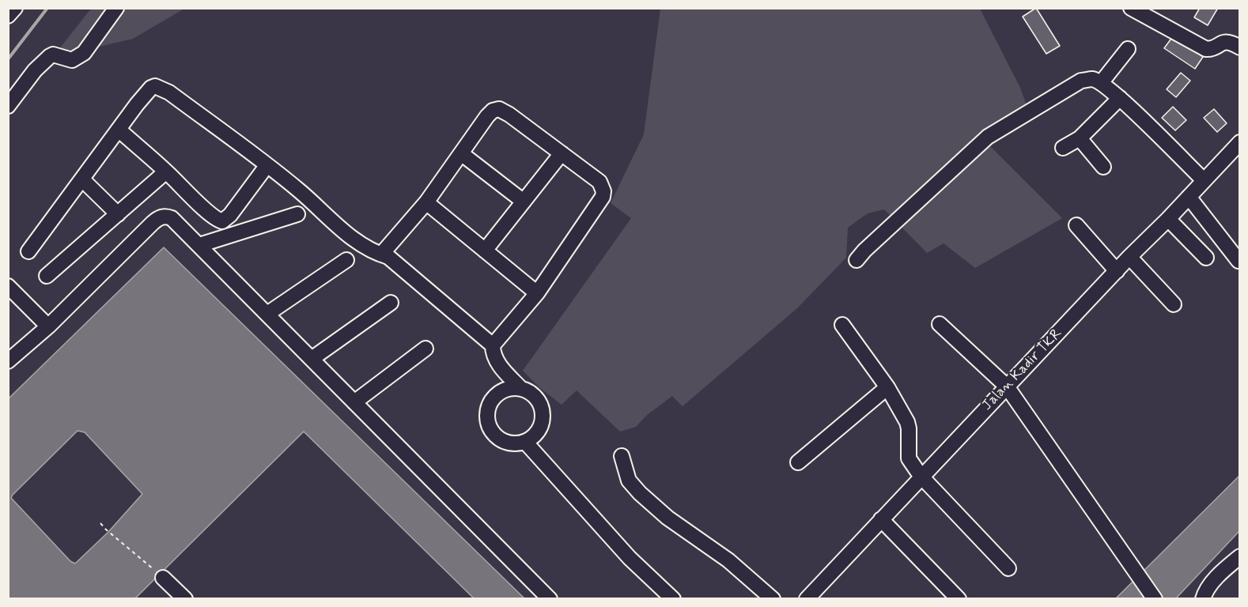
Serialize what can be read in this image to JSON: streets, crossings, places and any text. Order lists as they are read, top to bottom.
{
  "streets": {
    "street": ["Jalan Kadir TKR"]
  }
}
